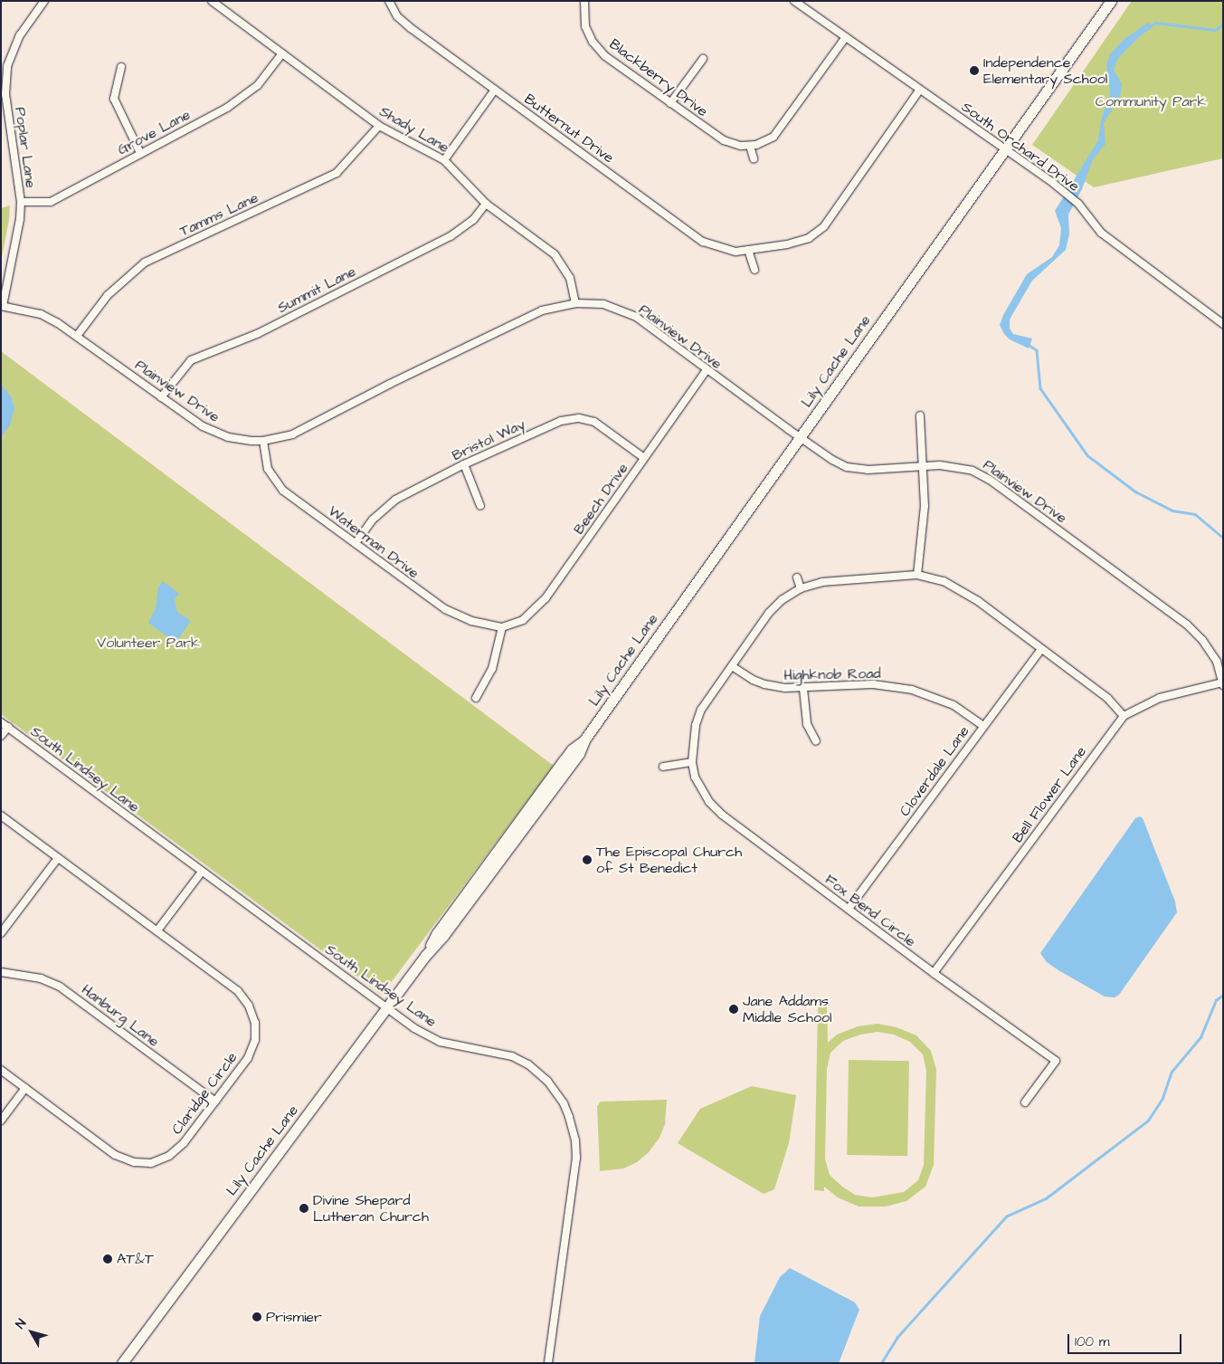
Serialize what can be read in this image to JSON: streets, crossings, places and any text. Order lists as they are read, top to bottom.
{
  "streets": {
    "street": [
      "Blackberry Drive",
      "Butternut Drive",
      "Shady Lane",
      "Grove Lane",
      "South Orchard Drive",
      "Poplar Lane",
      "Tamms Lane",
      "Summit Lane",
      "Plainview Drive",
      "Lily Cache Lane",
      "Bristol Way",
      "Beech Drive",
      "Waterman Drive",
      "Highknob Road",
      "South Lindsey Lane",
      "Cloverdale Lane",
      "Bell Flower Lane",
      "Fox Bend Circle",
      "Hanburg Lane",
      "Claridge Circle"
    ]
  },
  "crossings": [
    ["Butternut Drive", "South Orchard Drive"],
    ["Shady Lane", "Grove Lane"],
    ["Shady Lane", "Tamms Lane"],
    ["Shady Lane", "Summit Lane"],
    ["Shady Lane", "Plainview Drive"],
    ["Grove Lane", "Poplar Lane"],
    ["South Orchard Drive", "Lily Cache Lane"],
    ["Poplar Lane", "Plainview Drive"],
    ["Tamms Lane", "Plainview Drive"],
    ["Summit Lane", "Plainview Drive"],
    ["Plainview Drive", "Lily Cache Lane"],
    ["Plainview Drive", "Beech Drive"],
    ["Plainview Drive", "Waterman Drive"],
    ["Plainview Drive", "Bell Flower Lane"],
    ["Lily Cache Lane", "South Lindsey Lane"],
    ["Bristol Way", "Beech Drive"],
    ["Bristol Way", "Waterman Drive"],
    ["Beech Drive", "Waterman Drive"],
    ["Highknob Road", "Cloverdale Lane"],
    ["Highknob Road", "Fox Bend Circle"],
    ["Cloverdale Lane", "Fox Bend Circle"],
    ["Bell Flower Lane", "Fox Bend Circle"],
    ["Hanburg Lane", "Claridge Circle"]
  ],
  "parks": ["Community Park", "Volunteer Park"],
  "places": [
    "Independence Elementary School",
    "The Episcopal Church of St Benedict",
    "Jane Addams Middle School",
    "Divine Shepard Lutheran Church",
    "AT&T",
    "Prismier"
  ],
  "scale_bar": "100 m",
  "north": "top left"
}
